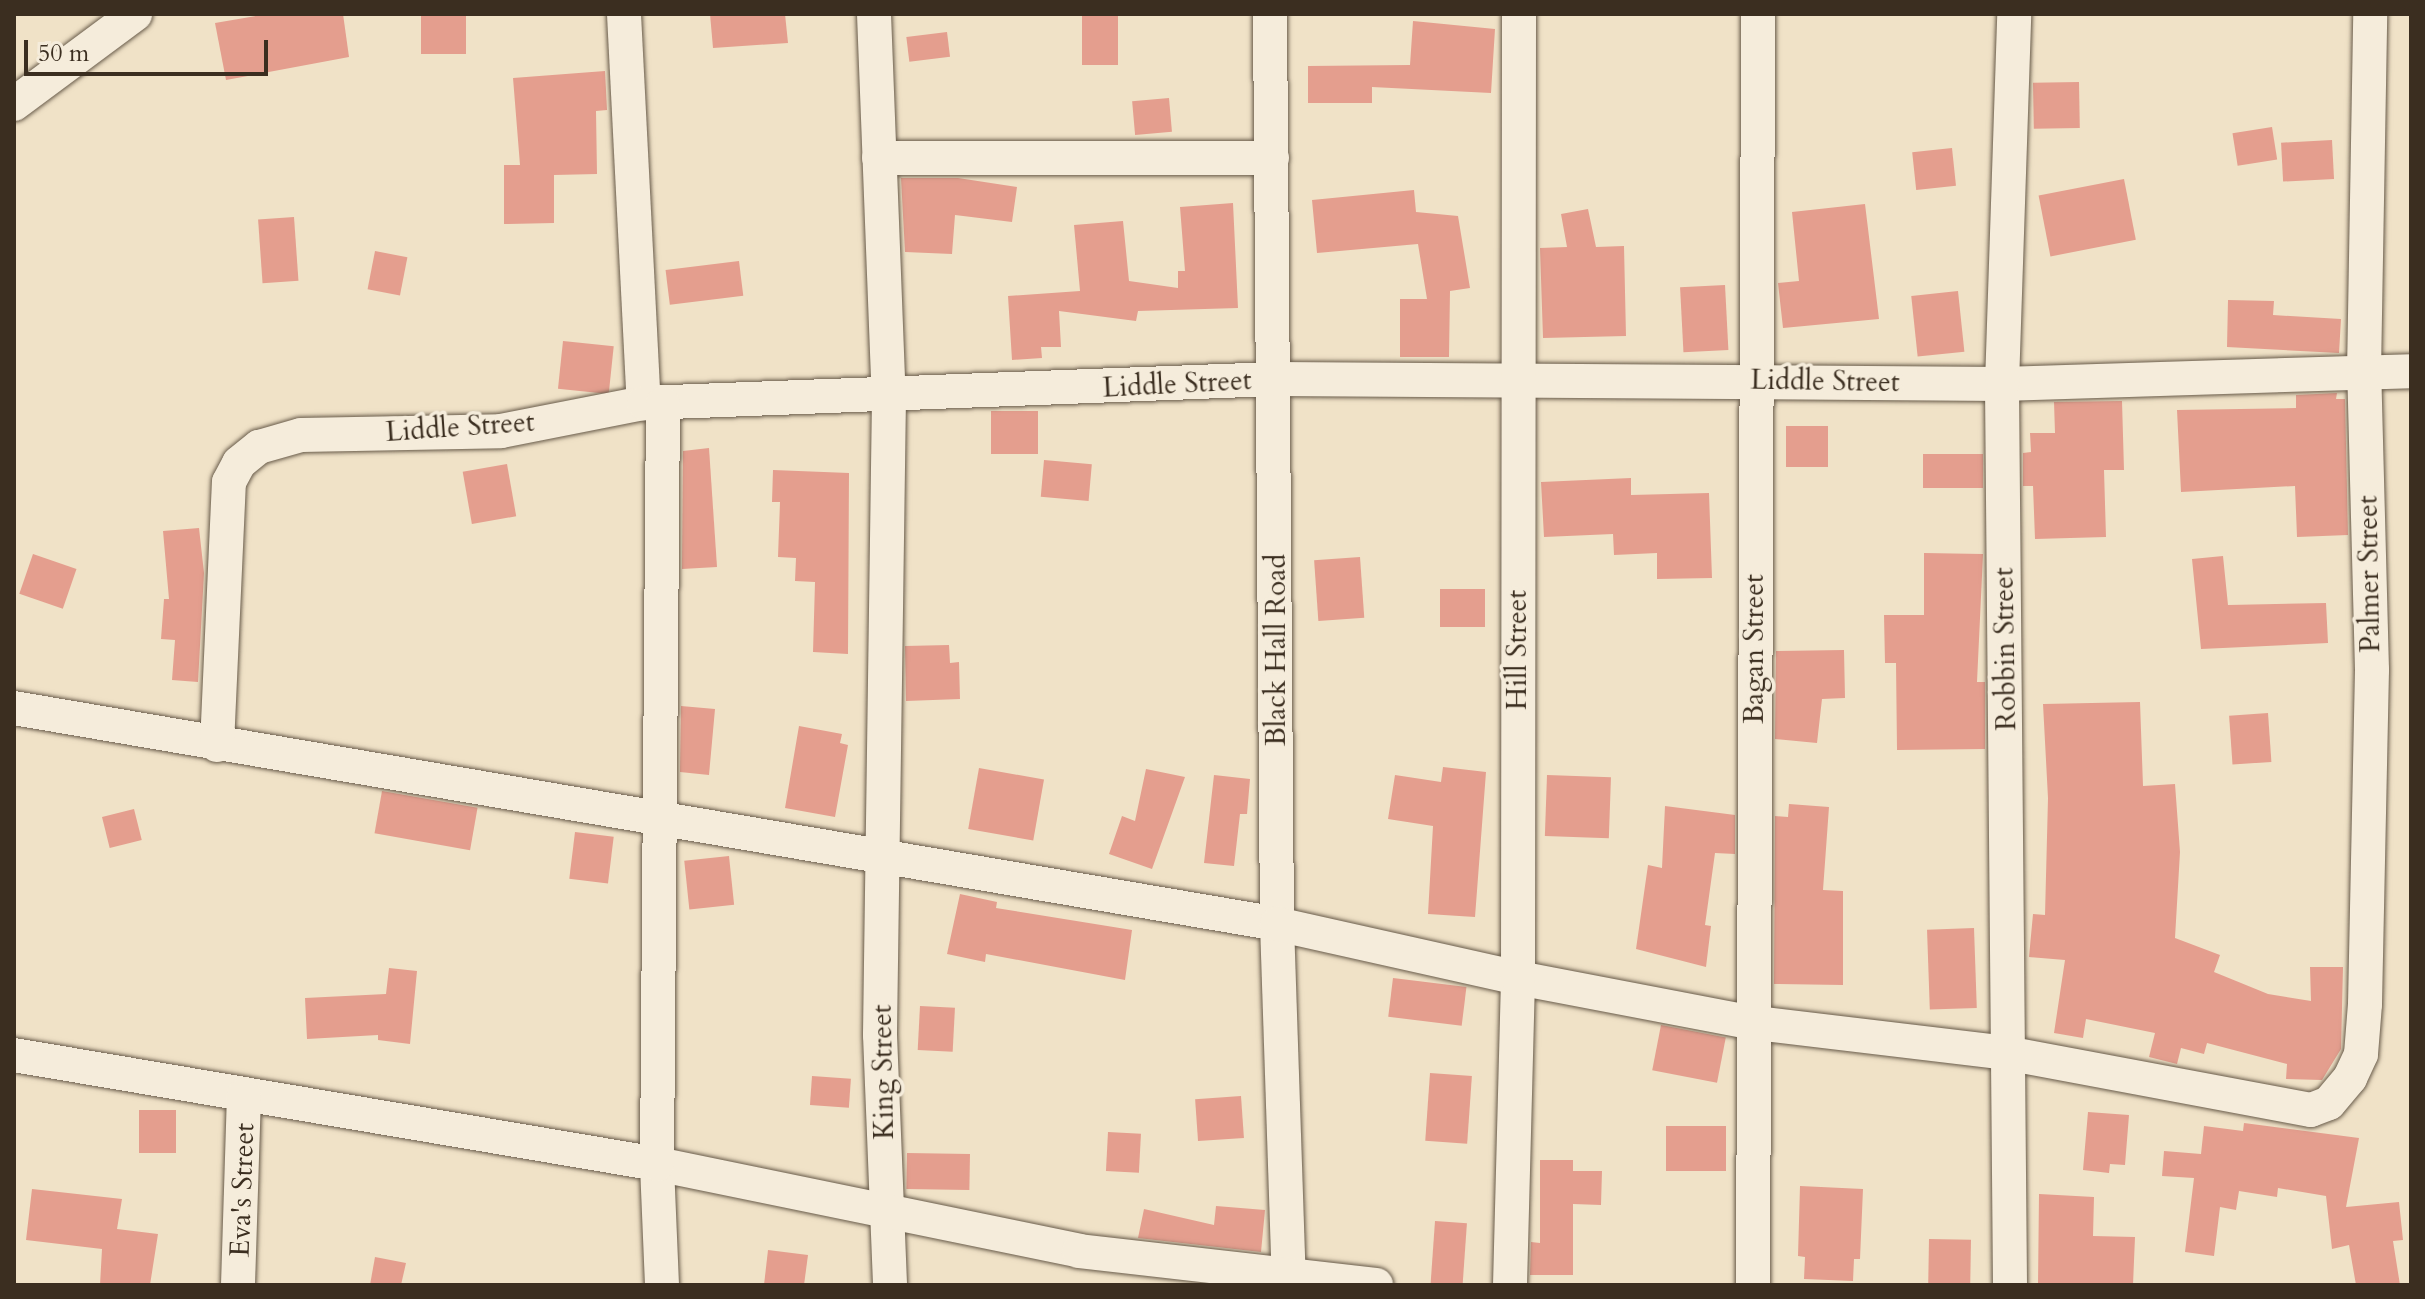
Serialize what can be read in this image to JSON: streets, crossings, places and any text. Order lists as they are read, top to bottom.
{
  "streets": {
    "street": [
      "Liddle Street",
      "Palmer Street",
      "Bagan Street",
      "Robbin Street",
      "Black Hall Road",
      "Hill Street",
      "King Street",
      "Eva's Street"
    ]
  },
  "crossings": [
    ["Liddle Street", "Palmer Street"],
    ["Liddle Street", "Bagan Street"],
    ["Liddle Street", "Robbin Street"],
    ["Liddle Street", "Black Hall Road"],
    ["Liddle Street", "Hill Street"],
    ["Liddle Street", "King Street"],
    ["Palmer Street", "Robbin Street"]
  ],
  "scale_bar": "50 m"
}
